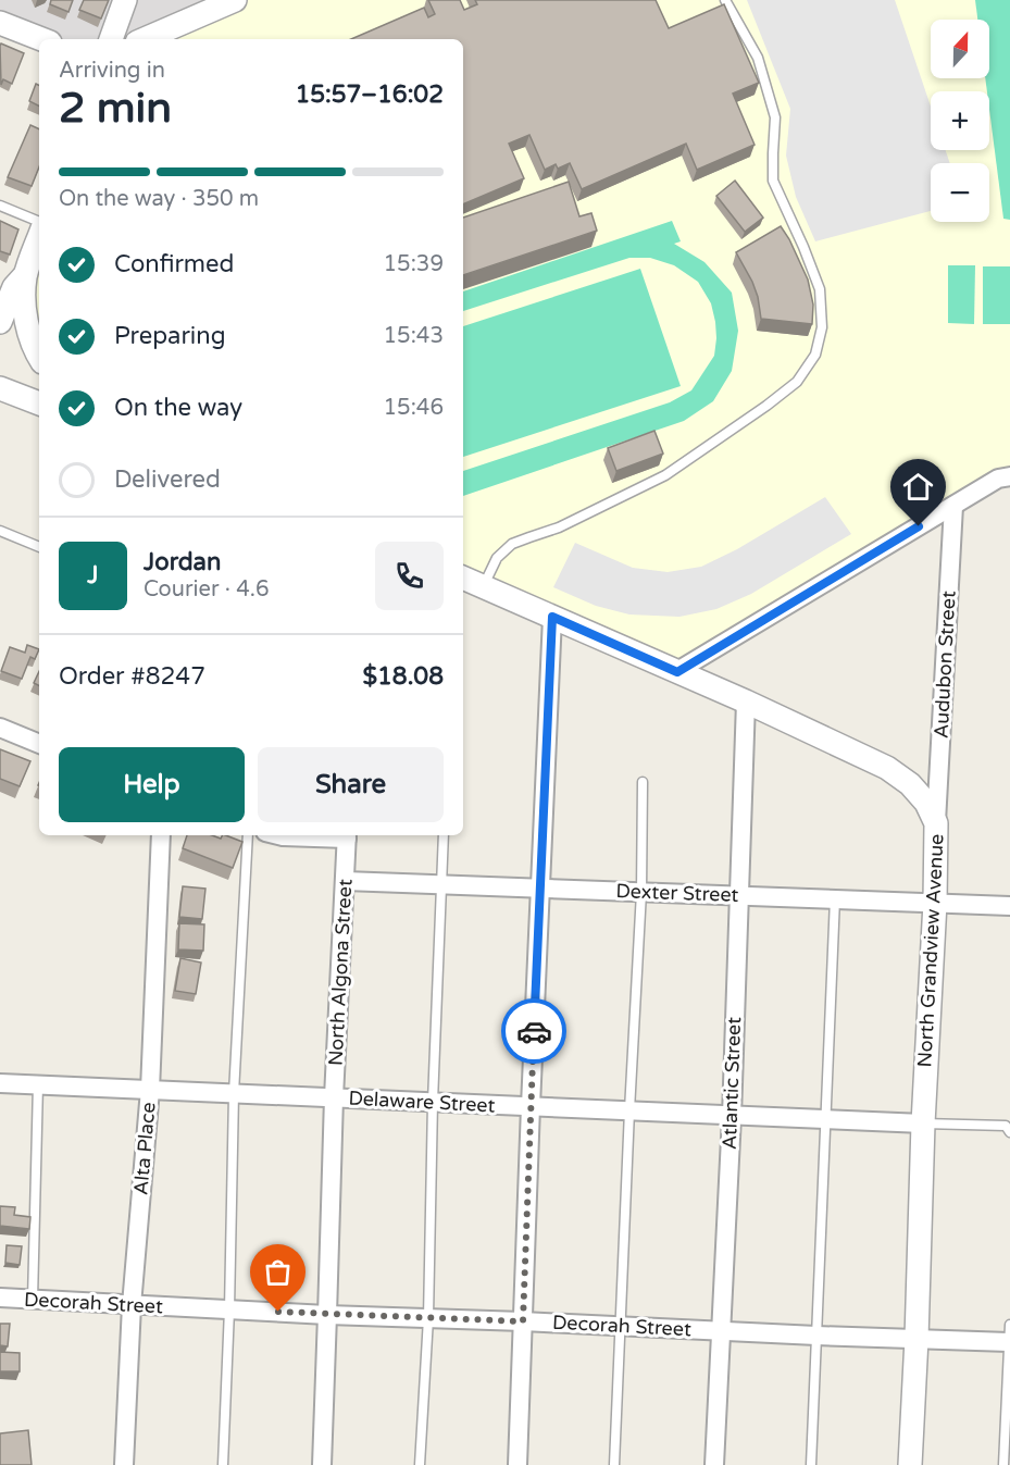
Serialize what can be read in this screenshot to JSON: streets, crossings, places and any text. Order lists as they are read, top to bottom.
{
  "streets": {
    "street": [
      "Audubon Street",
      "Dexter Street",
      "North Grandview Avenue",
      "North Algona Street",
      "Atlantic Street",
      "Delaware Street",
      "Alta Place",
      "Decorah Street"
    ]
  },
  "crossings": [
    ["Audubon Street", "North Grandview Avenue"],
    ["Dexter Street", "North Grandview Avenue"],
    ["Dexter Street", "North Algona Street"],
    ["Dexter Street", "Atlantic Street"],
    ["North Grandview Avenue", "Atlantic Street"],
    ["North Grandview Avenue", "Delaware Street"],
    ["North Grandview Avenue", "Decorah Street"],
    ["North Algona Street", "Delaware Street"],
    ["North Algona Street", "Decorah Street"],
    ["Atlantic Street", "Delaware Street"],
    ["Atlantic Street", "Decorah Street"],
    ["Delaware Street", "Alta Place"],
    ["Alta Place", "Decorah Street"]
  ],
  "north": "top",
  "page": {
    "map_buttons": ["+", "−"],
    "heading": ["2 min", "Arriving in", "15:57–16:02"],
    "panel": [
      "Jordan",
      "Courier · 4.6",
      "Order #8247",
      "$18.08"
    ],
    "bar": "On the way · 350 m",
    "list": [
      ["Confirmed", "15:39"],
      ["Preparing", "15:43"],
      ["On the way", "15:46"],
      "Delivered"
    ],
    "round": "J",
    "buttons": ["Help", "Share"]
  }
}
